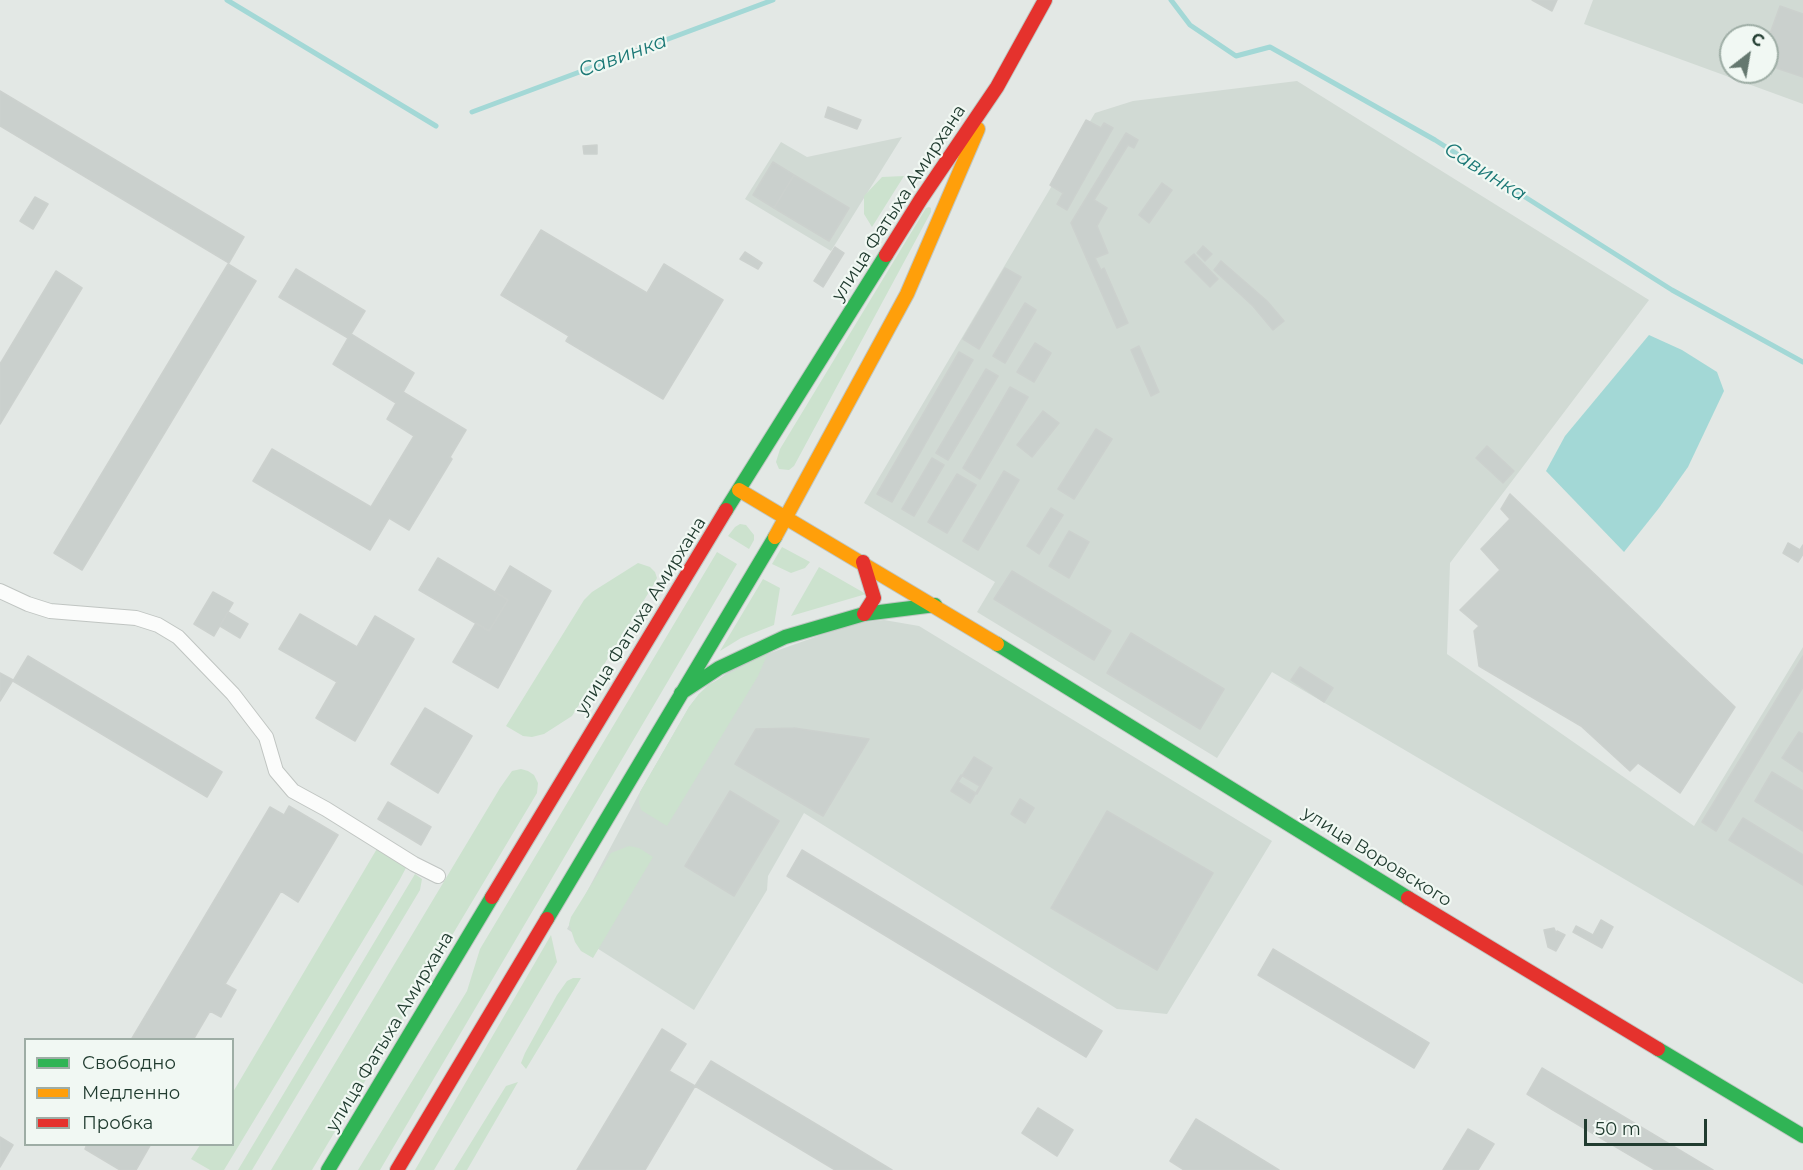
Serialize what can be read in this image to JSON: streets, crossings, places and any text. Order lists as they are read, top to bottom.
{
  "streets": {
    "main road": ["улица Фатыха Амирхана", "улица Воровского"]
  },
  "crossings": [
    ["улица Фатыха Амирхана", "улица Воровского"]
  ],
  "water": ["Савинка"],
  "legend": ["Свободно", "Медленно", "Пробка"],
  "scale_bar": "50 m",
  "north": "top right"
}
